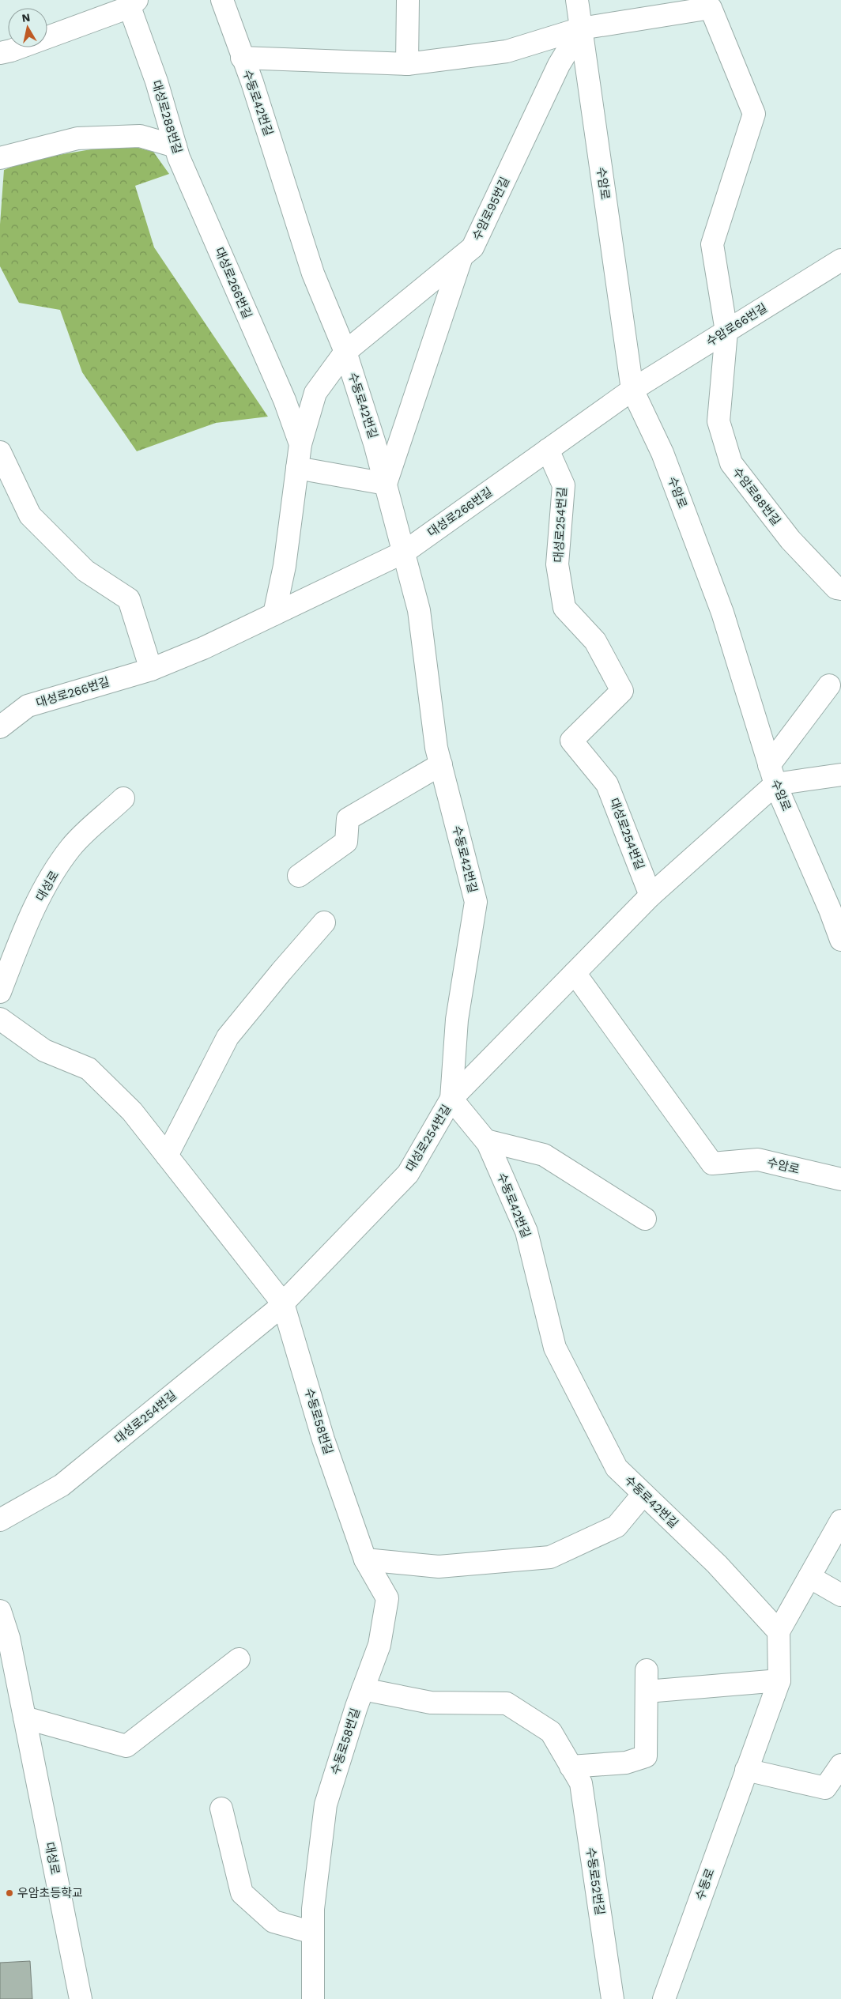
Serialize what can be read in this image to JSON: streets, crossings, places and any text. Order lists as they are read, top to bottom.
{
  "streets": {
    "street": [
      "수동로42번길",
      "대성로288번길",
      "수암로",
      "수암로95번길",
      "대성로266번길",
      "수암로66번길",
      "수암로88번길",
      "대성로254번길",
      "대성로",
      "수동로58번길",
      "수동로52번길",
      "수동로"
    ]
  },
  "crossings": [
    ["수동로42번길", "수암로95번길"],
    ["수동로42번길", "대성로266번길"],
    ["수동로42번길", "대성로254번길"],
    ["수동로42번길", "수동로"],
    ["대성로288번길", "대성로266번길"],
    ["수암로", "수암로95번길"],
    ["수암로", "대성로266번길"],
    ["수암로", "수암로66번길"],
    ["수암로", "대성로254번길"],
    ["대성로266번길", "수암로66번길"],
    ["대성로266번길", "대성로254번길"],
    ["수암로66번길", "수암로88번길"],
    ["대성로254번길", "수동로58번길"],
    ["수동로58번길", "수동로52번길"]
  ],
  "places": ["우암초등학교"],
  "north": "top"
}
